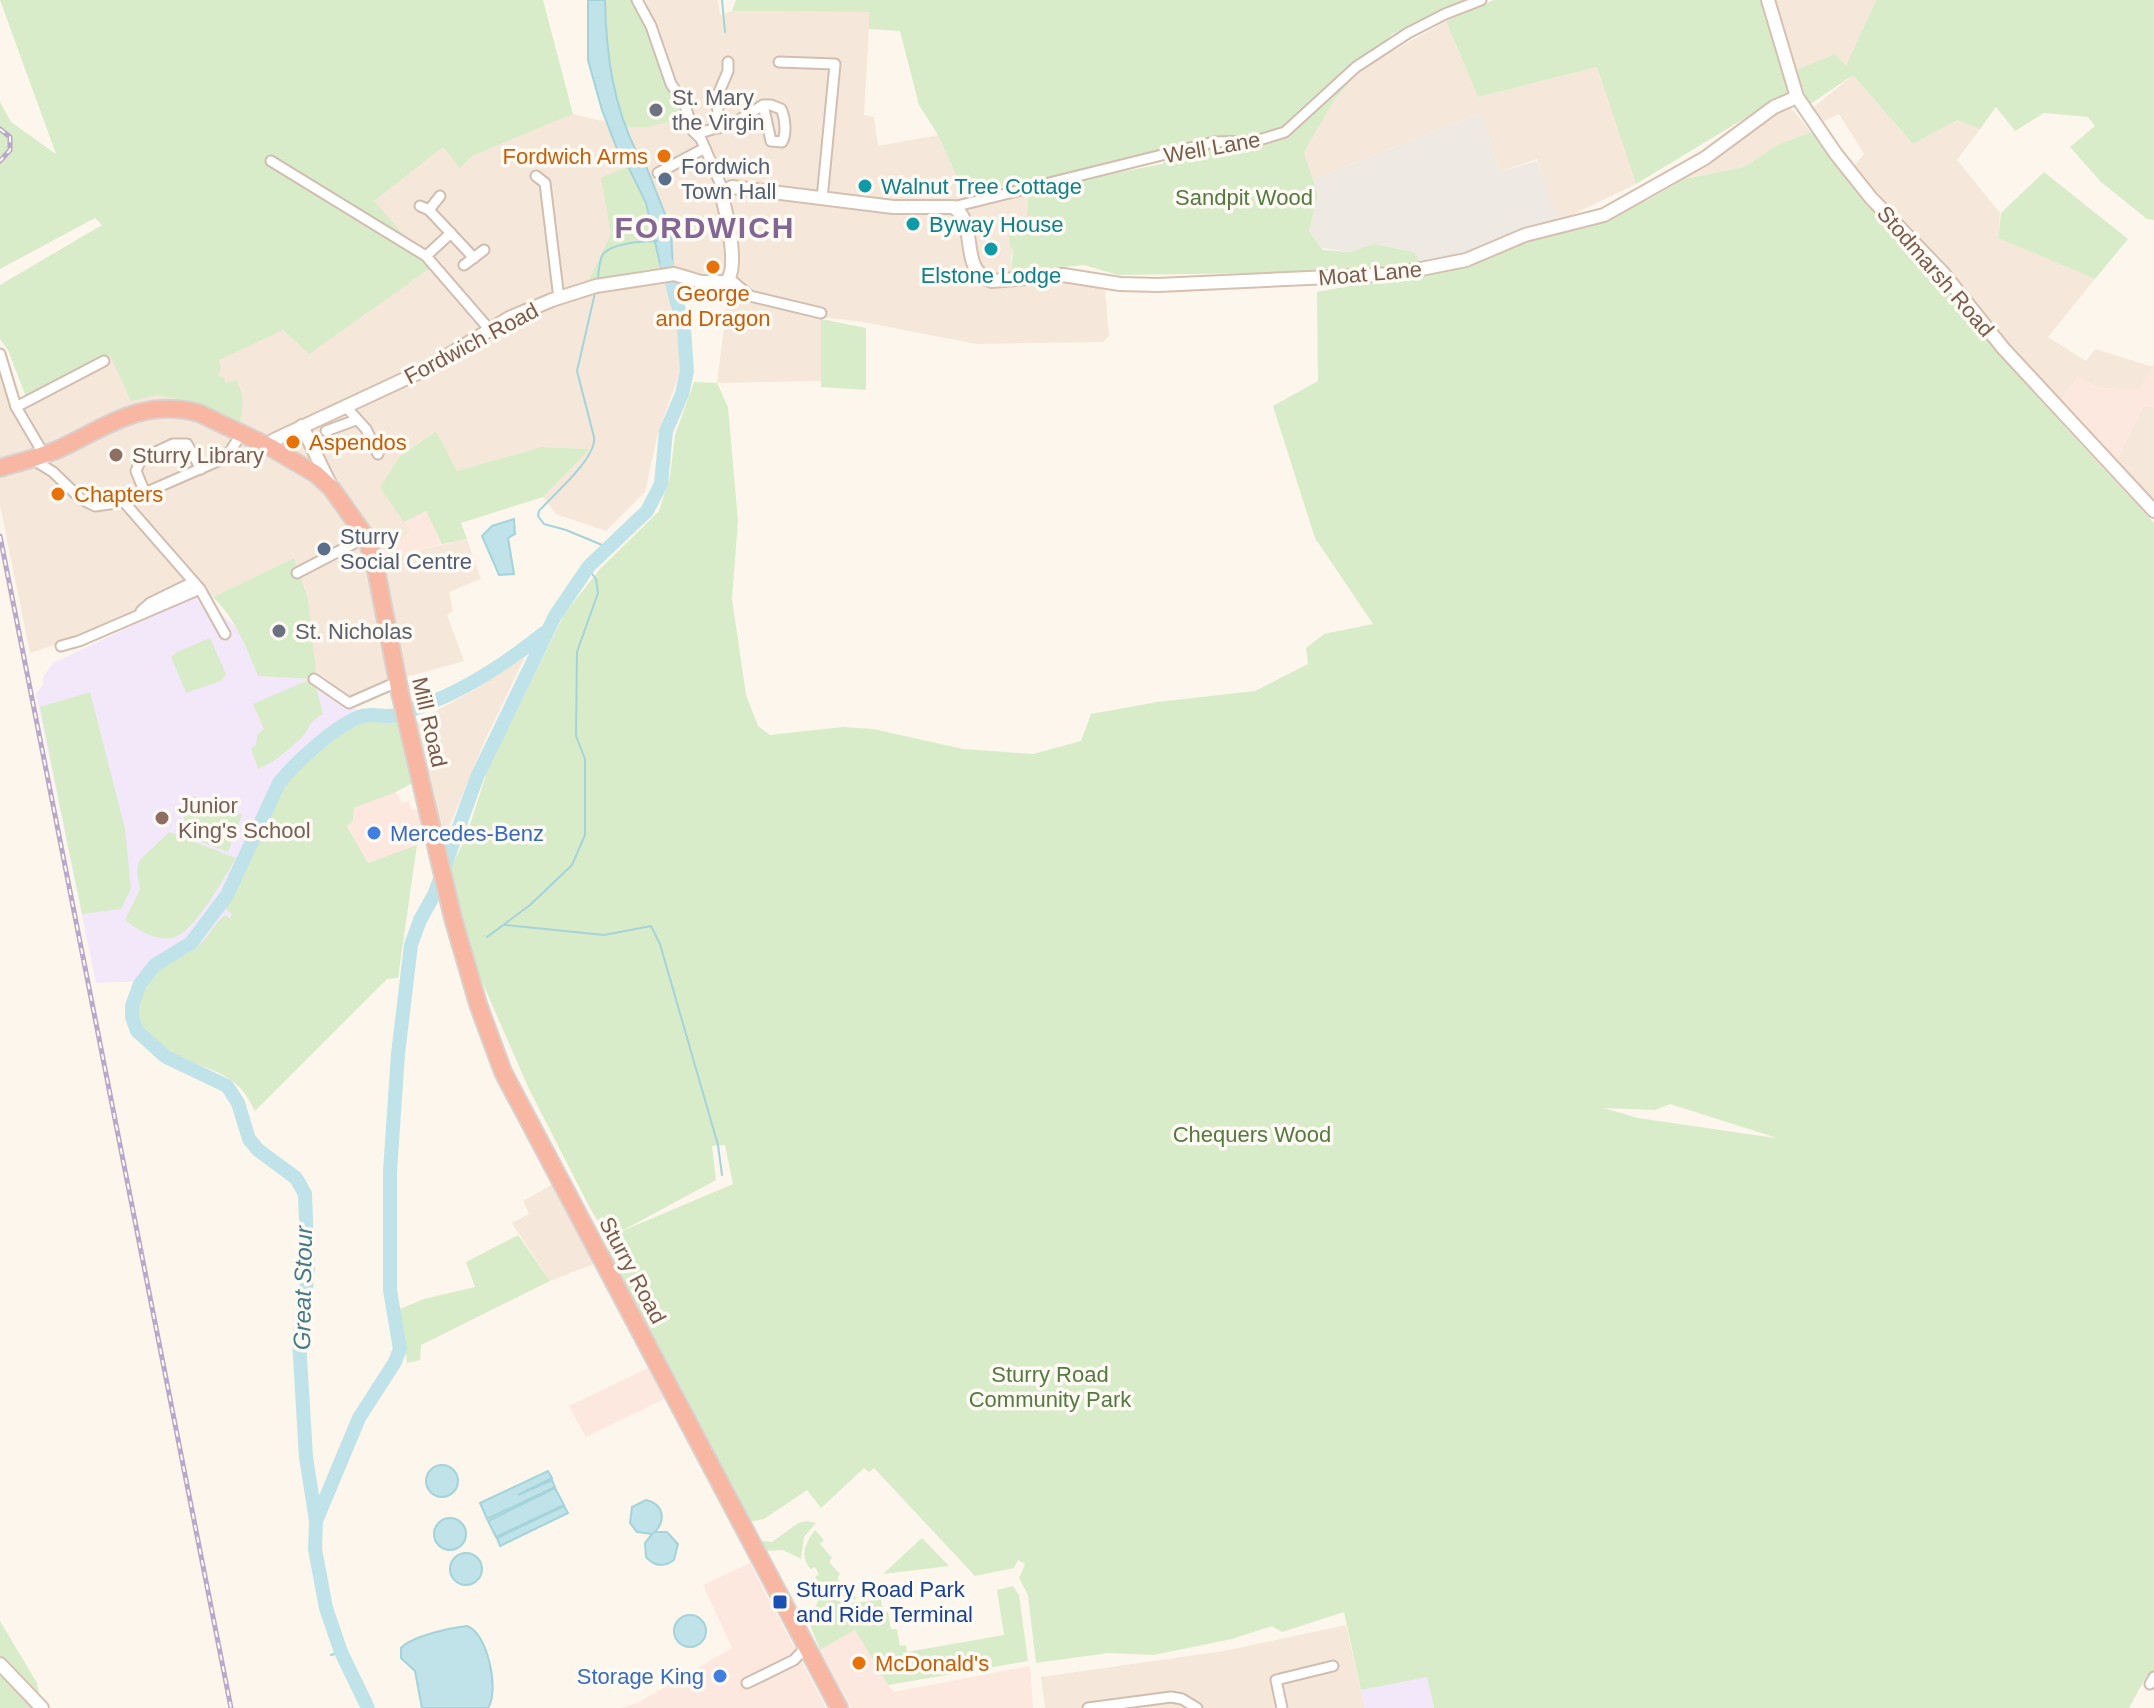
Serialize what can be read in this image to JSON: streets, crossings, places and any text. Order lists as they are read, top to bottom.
{
  "streets": {
    "highway": ["Mill Road", "Sturry Road"],
    "street": [
      "Well Lane",
      "Stodmarsh Road",
      "Moat Lane",
      "Fordwich Road"
    ]
  },
  "crossings": [
    ["Well Lane", "Moat Lane"],
    ["Stodmarsh Road", "Moat Lane"],
    ["Fordwich Road", "Mill Road"],
    ["Mill Road", "Sturry Road"]
  ],
  "districts": ["FORDWICH"],
  "water": ["Great Stour"],
  "parks": ["Sandpit Wood", "Chequers Wood", "Sturry Road Community Park"],
  "places": {
    "other": [
      "St. Mary the Virgin",
      "Fordwich Arms",
      "Fordwich Town Hall",
      "Walnut Tree Cottage",
      "Byway House",
      "Elstone Lodge",
      "George and Dragon",
      "Aspendos",
      "Sturry Library",
      "Chapters",
      "Sturry Social Centre",
      "St. Nicholas",
      "Junior King's School",
      "Mercedes-Benz",
      "McDonald's",
      "Storage King"
    ],
    "transit": ["Sturry Road Park and Ride Terminal"]
  }
}
